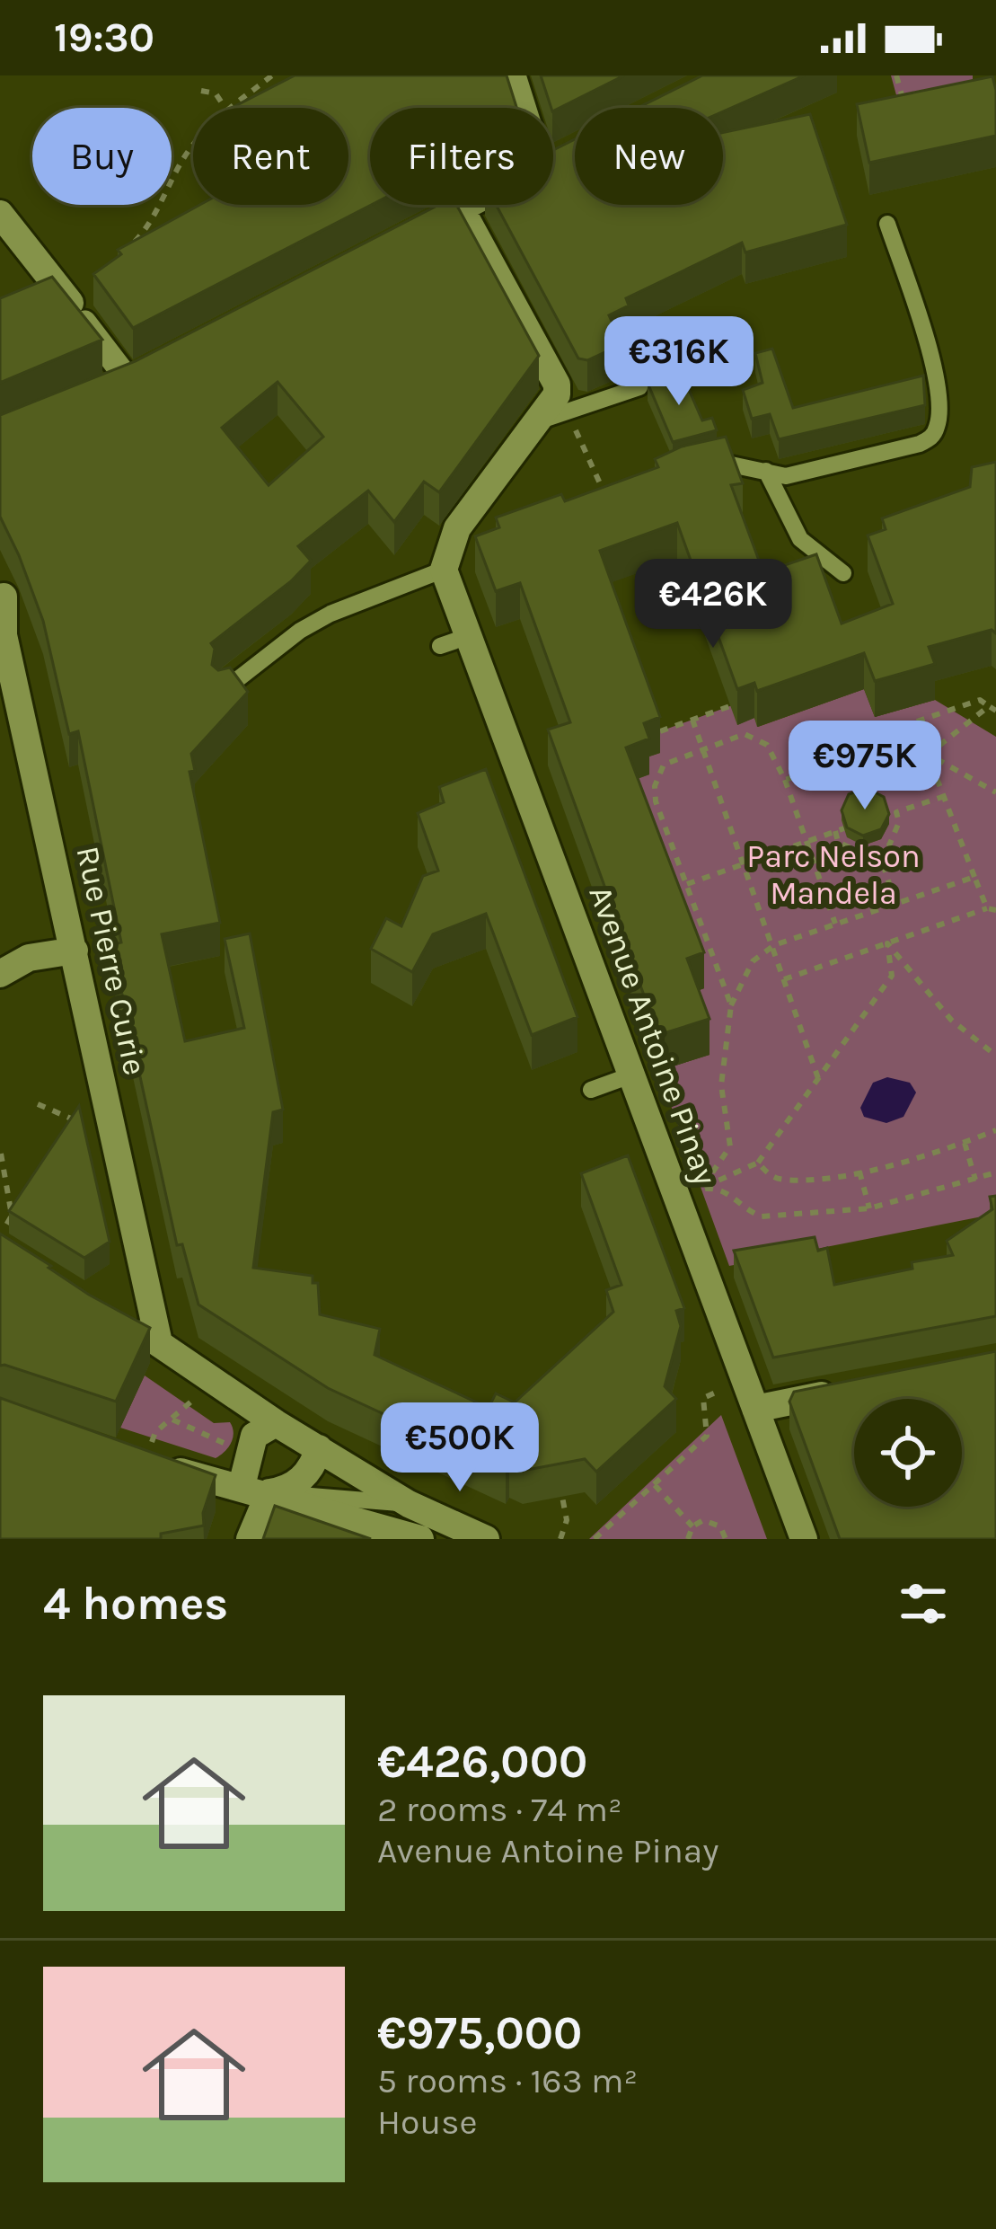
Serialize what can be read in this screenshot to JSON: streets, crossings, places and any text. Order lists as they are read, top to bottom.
{
  "streets": {
    "street": ["Rue Pierre Curie", "Avenue Antoine Pinay"]
  },
  "parks": ["Parc Nelson Mandela"],
  "page": {
    "status": "19:30",
    "chip": [
      "Buy",
      "Rent",
      "Filters",
      "New"
    ],
    "price": [
      "€316K",
      "€426K",
      "€975K",
      "€500K"
    ],
    "heading": "4 homes",
    "list": [
      {
        "name": "€426,000",
        "note": "2 rooms · 74 m² · Avenue Antoine Pinay"
      },
      {
        "name": "€975,000",
        "note": "5 rooms · 163 m² · House"
      }
    ]
  }
}
